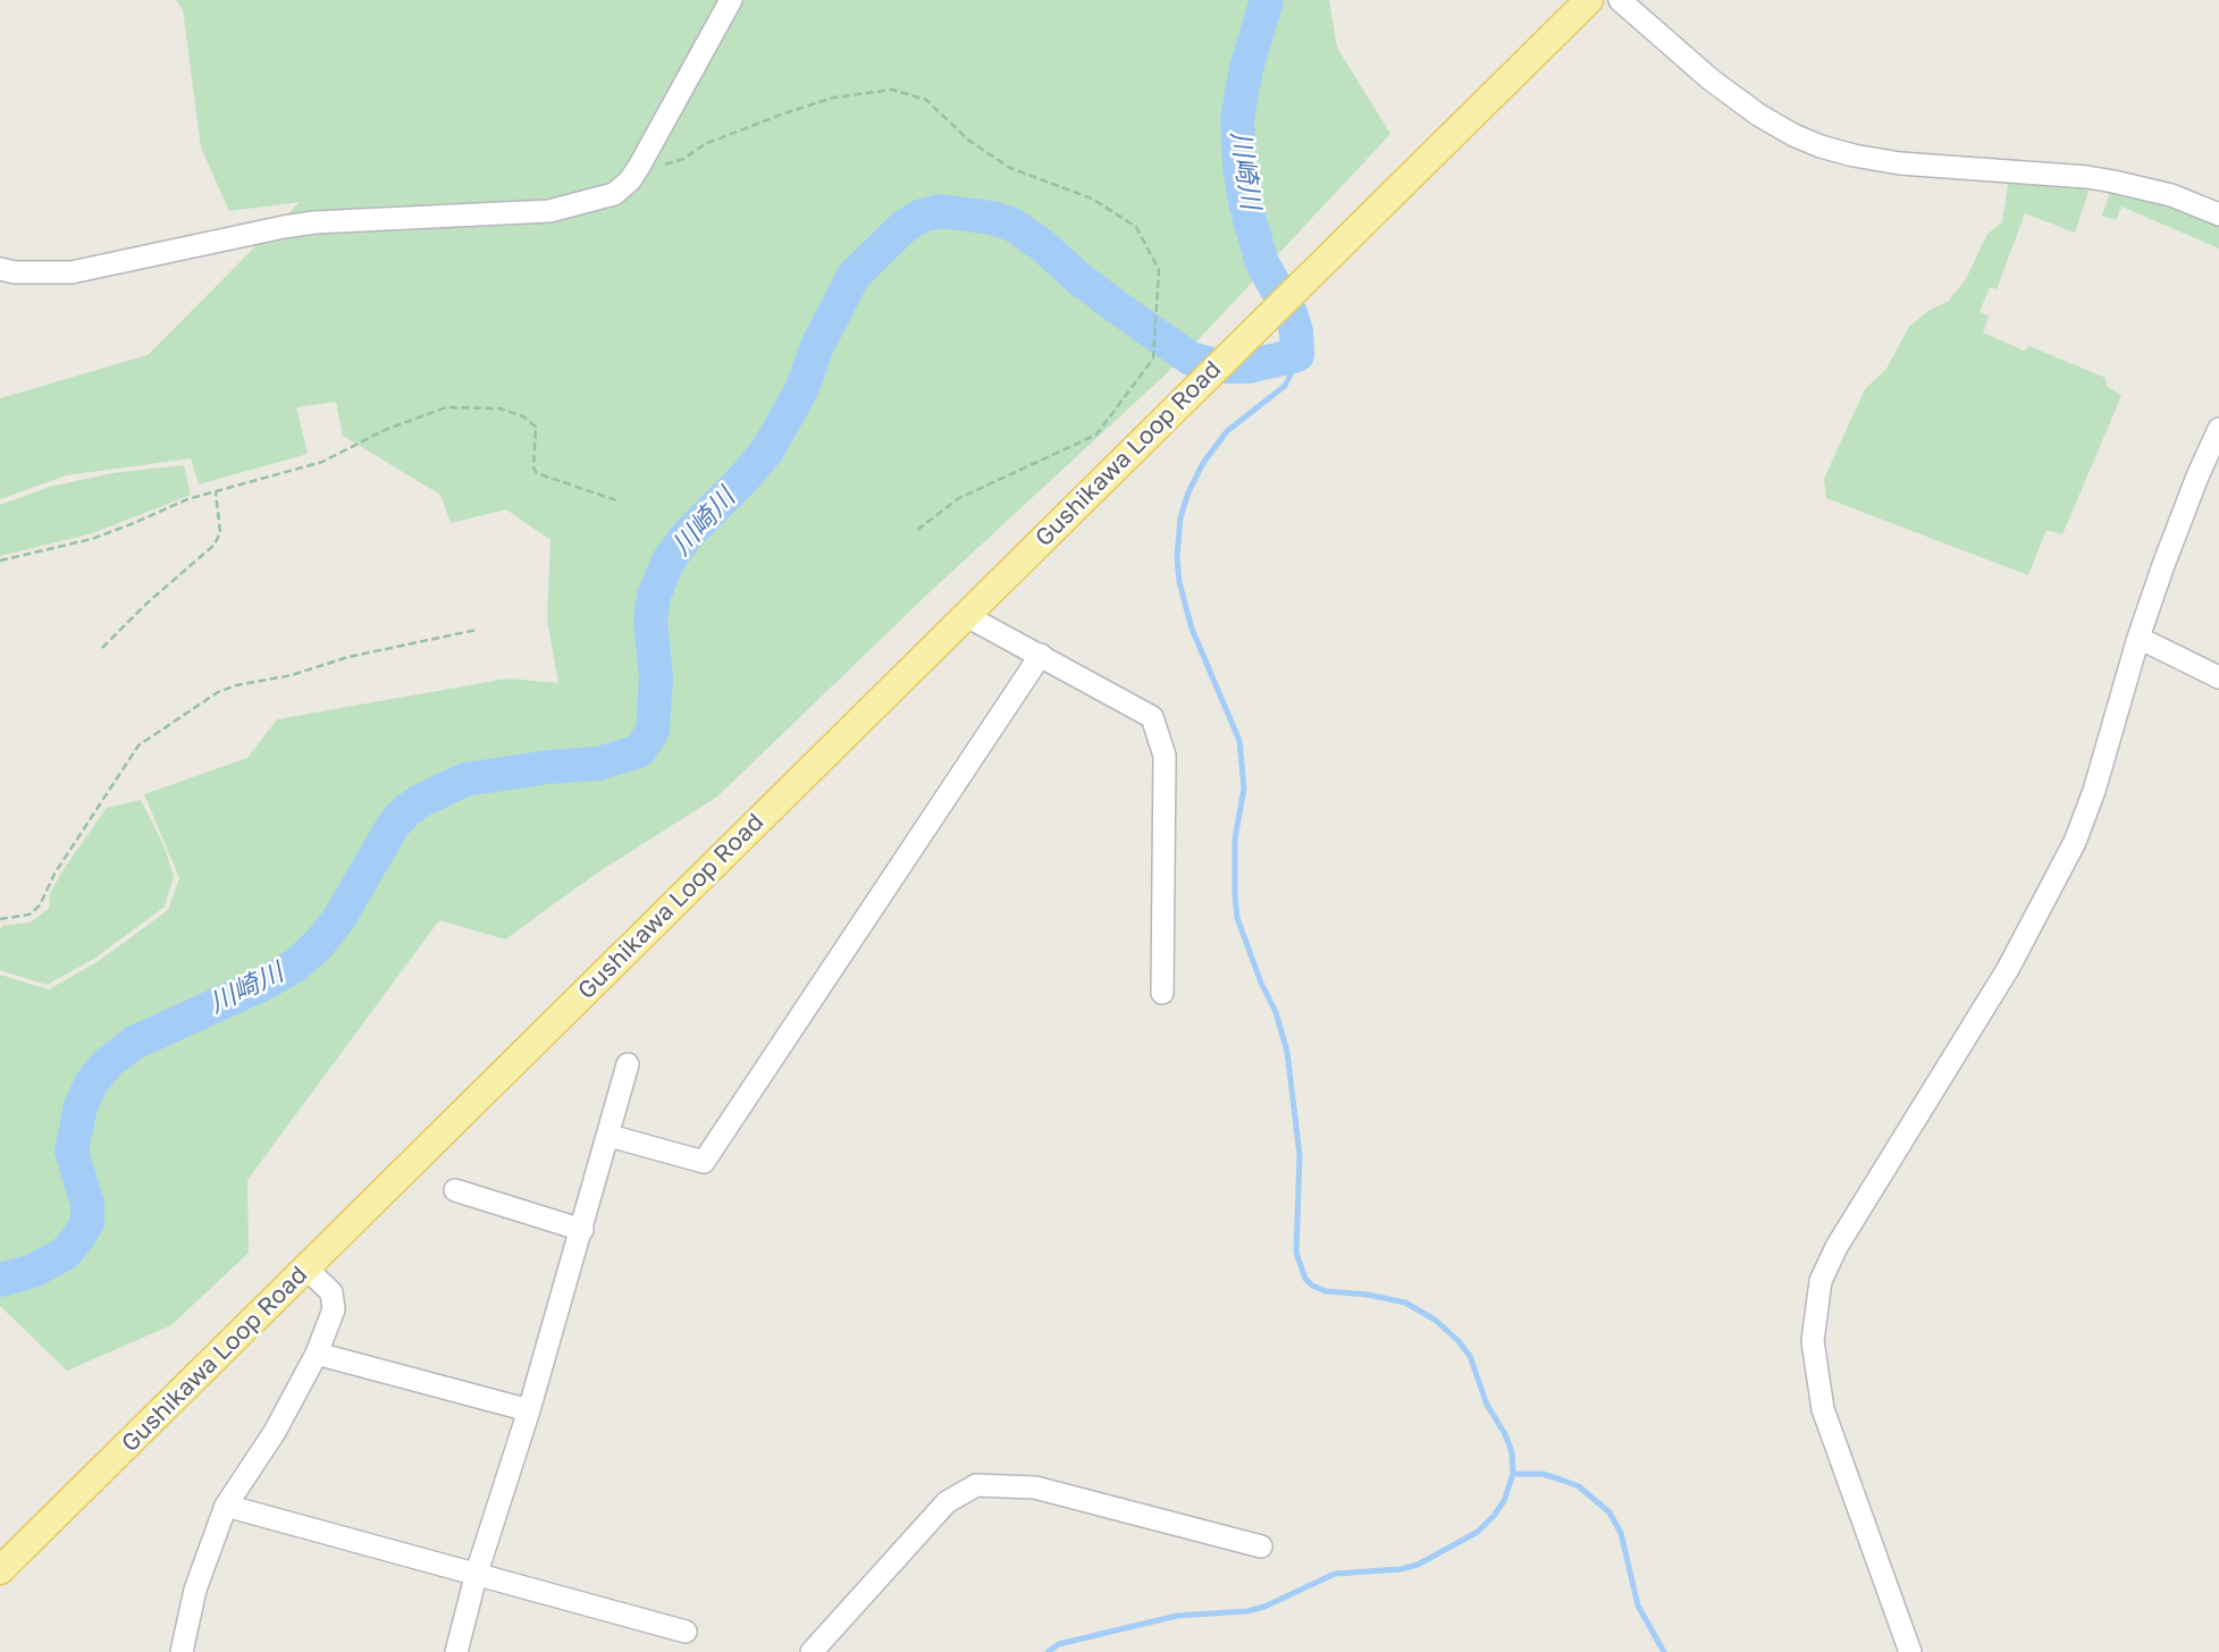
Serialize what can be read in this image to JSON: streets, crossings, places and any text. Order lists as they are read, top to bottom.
{
  "streets": {
    "main road": ["Gushikawa Loop Road"]
  },
  "water": ["川崎川"]
}
